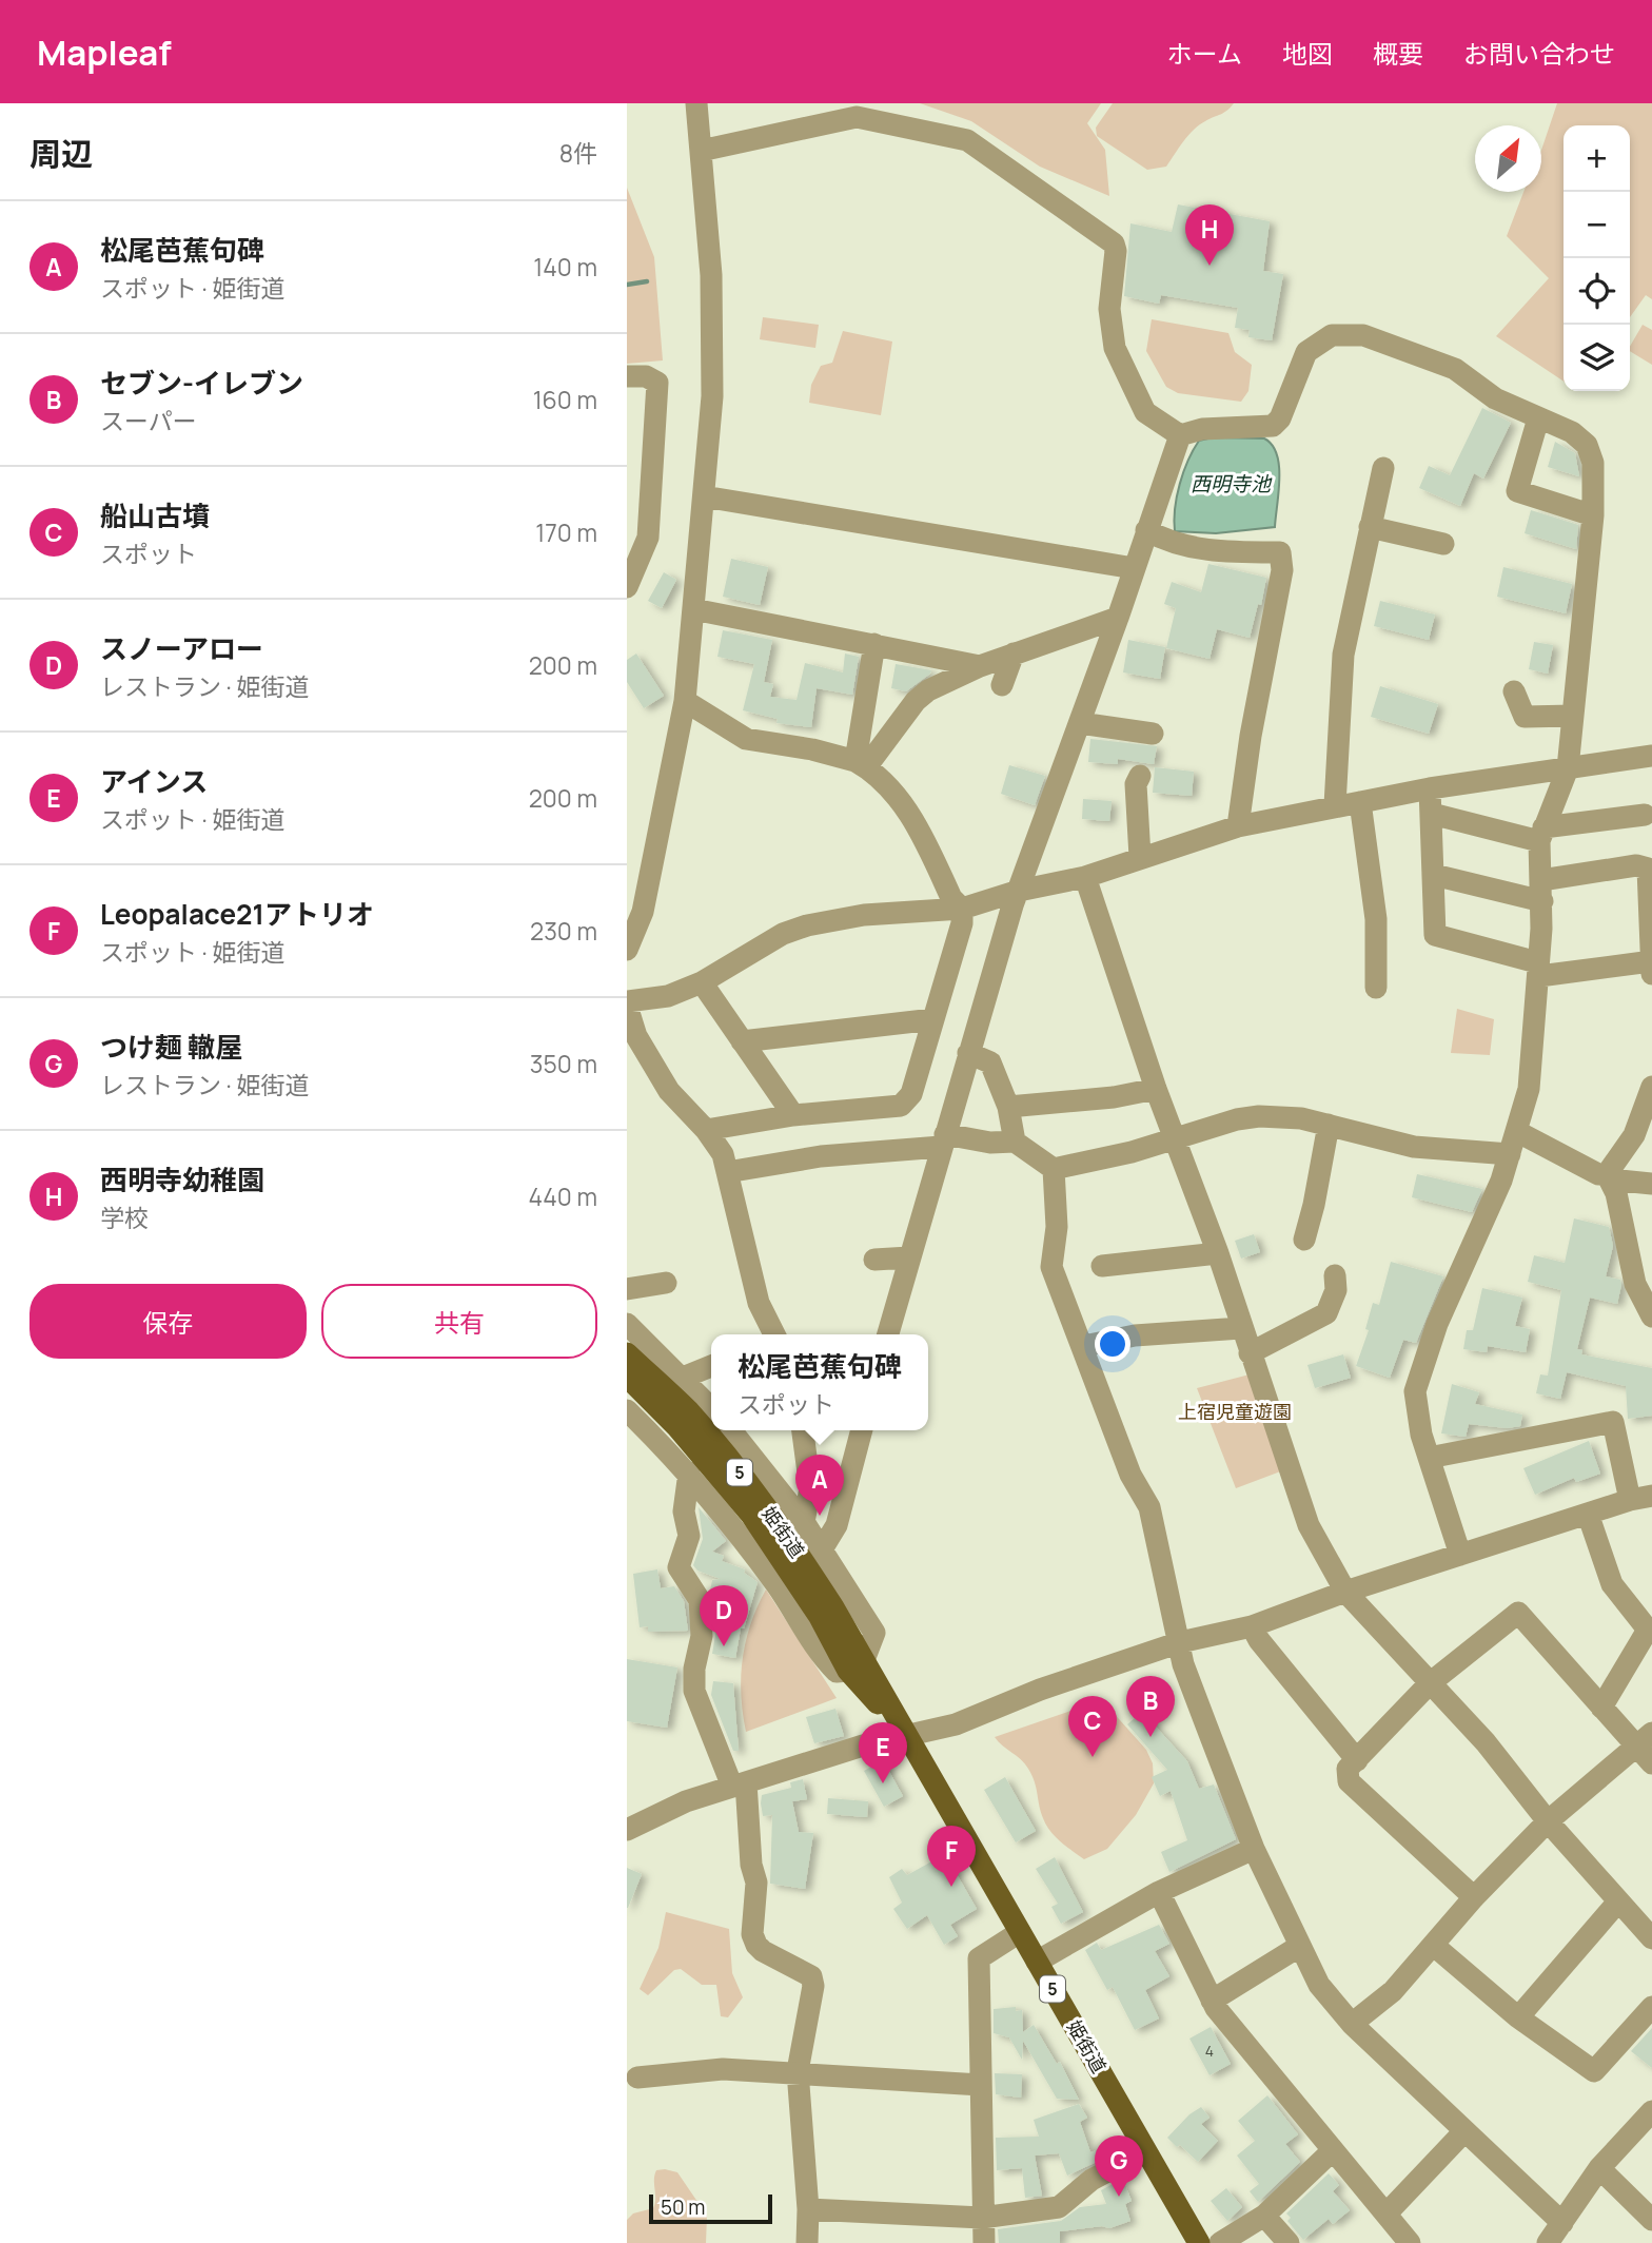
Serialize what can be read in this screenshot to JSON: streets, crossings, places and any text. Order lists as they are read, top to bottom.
{
  "streets": {
    "main road": ["5", "姫街道"]
  },
  "water": ["西明寺池"],
  "parks": ["上宿児童遊園"],
  "house_numbers": ["4"],
  "scale_bar": "50 m",
  "north": "top right",
  "page": {
    "header": "Mapleaf",
    "nav": [
      "ホーム",
      "地図",
      "概要",
      "お問い合わせ"
    ],
    "heading": ["周辺", "8件"],
    "map_buttons": ["+", "−"],
    "list": [
      {
        "mark": "A",
        "name": "松尾芭蕉句碑",
        "note": "スポット · 姫街道",
        "value": "140 m"
      },
      {
        "mark": "B",
        "name": "セブン-イレブン",
        "note": "スーパー",
        "value": "160 m"
      },
      {
        "mark": "C",
        "name": "船山古墳",
        "note": "スポット",
        "value": "170 m"
      },
      {
        "mark": "D",
        "name": "スノーアロー",
        "note": "レストラン · 姫街道",
        "value": "200 m"
      },
      {
        "mark": "E",
        "name": "アインス",
        "note": "スポット · 姫街道",
        "value": "200 m"
      },
      {
        "mark": "F",
        "name": "Leopalace21アトリオ",
        "note": "スポット · 姫街道",
        "value": "230 m"
      },
      {
        "mark": "G",
        "name": "つけ麺 轍屋",
        "note": "レストラン · 姫街道",
        "value": "350 m"
      },
      {
        "mark": "H",
        "name": "西明寺幼稚園",
        "note": "学校",
        "value": "440 m"
      }
    ],
    "pins": [
      "H",
      "A",
      "D",
      "B",
      "C",
      "E",
      "F",
      "G"
    ],
    "buttons": ["保存", "共有"],
    "popup": ["松尾芭蕉句碑", "スポット"],
    "scale": "50 m"
  }
}
